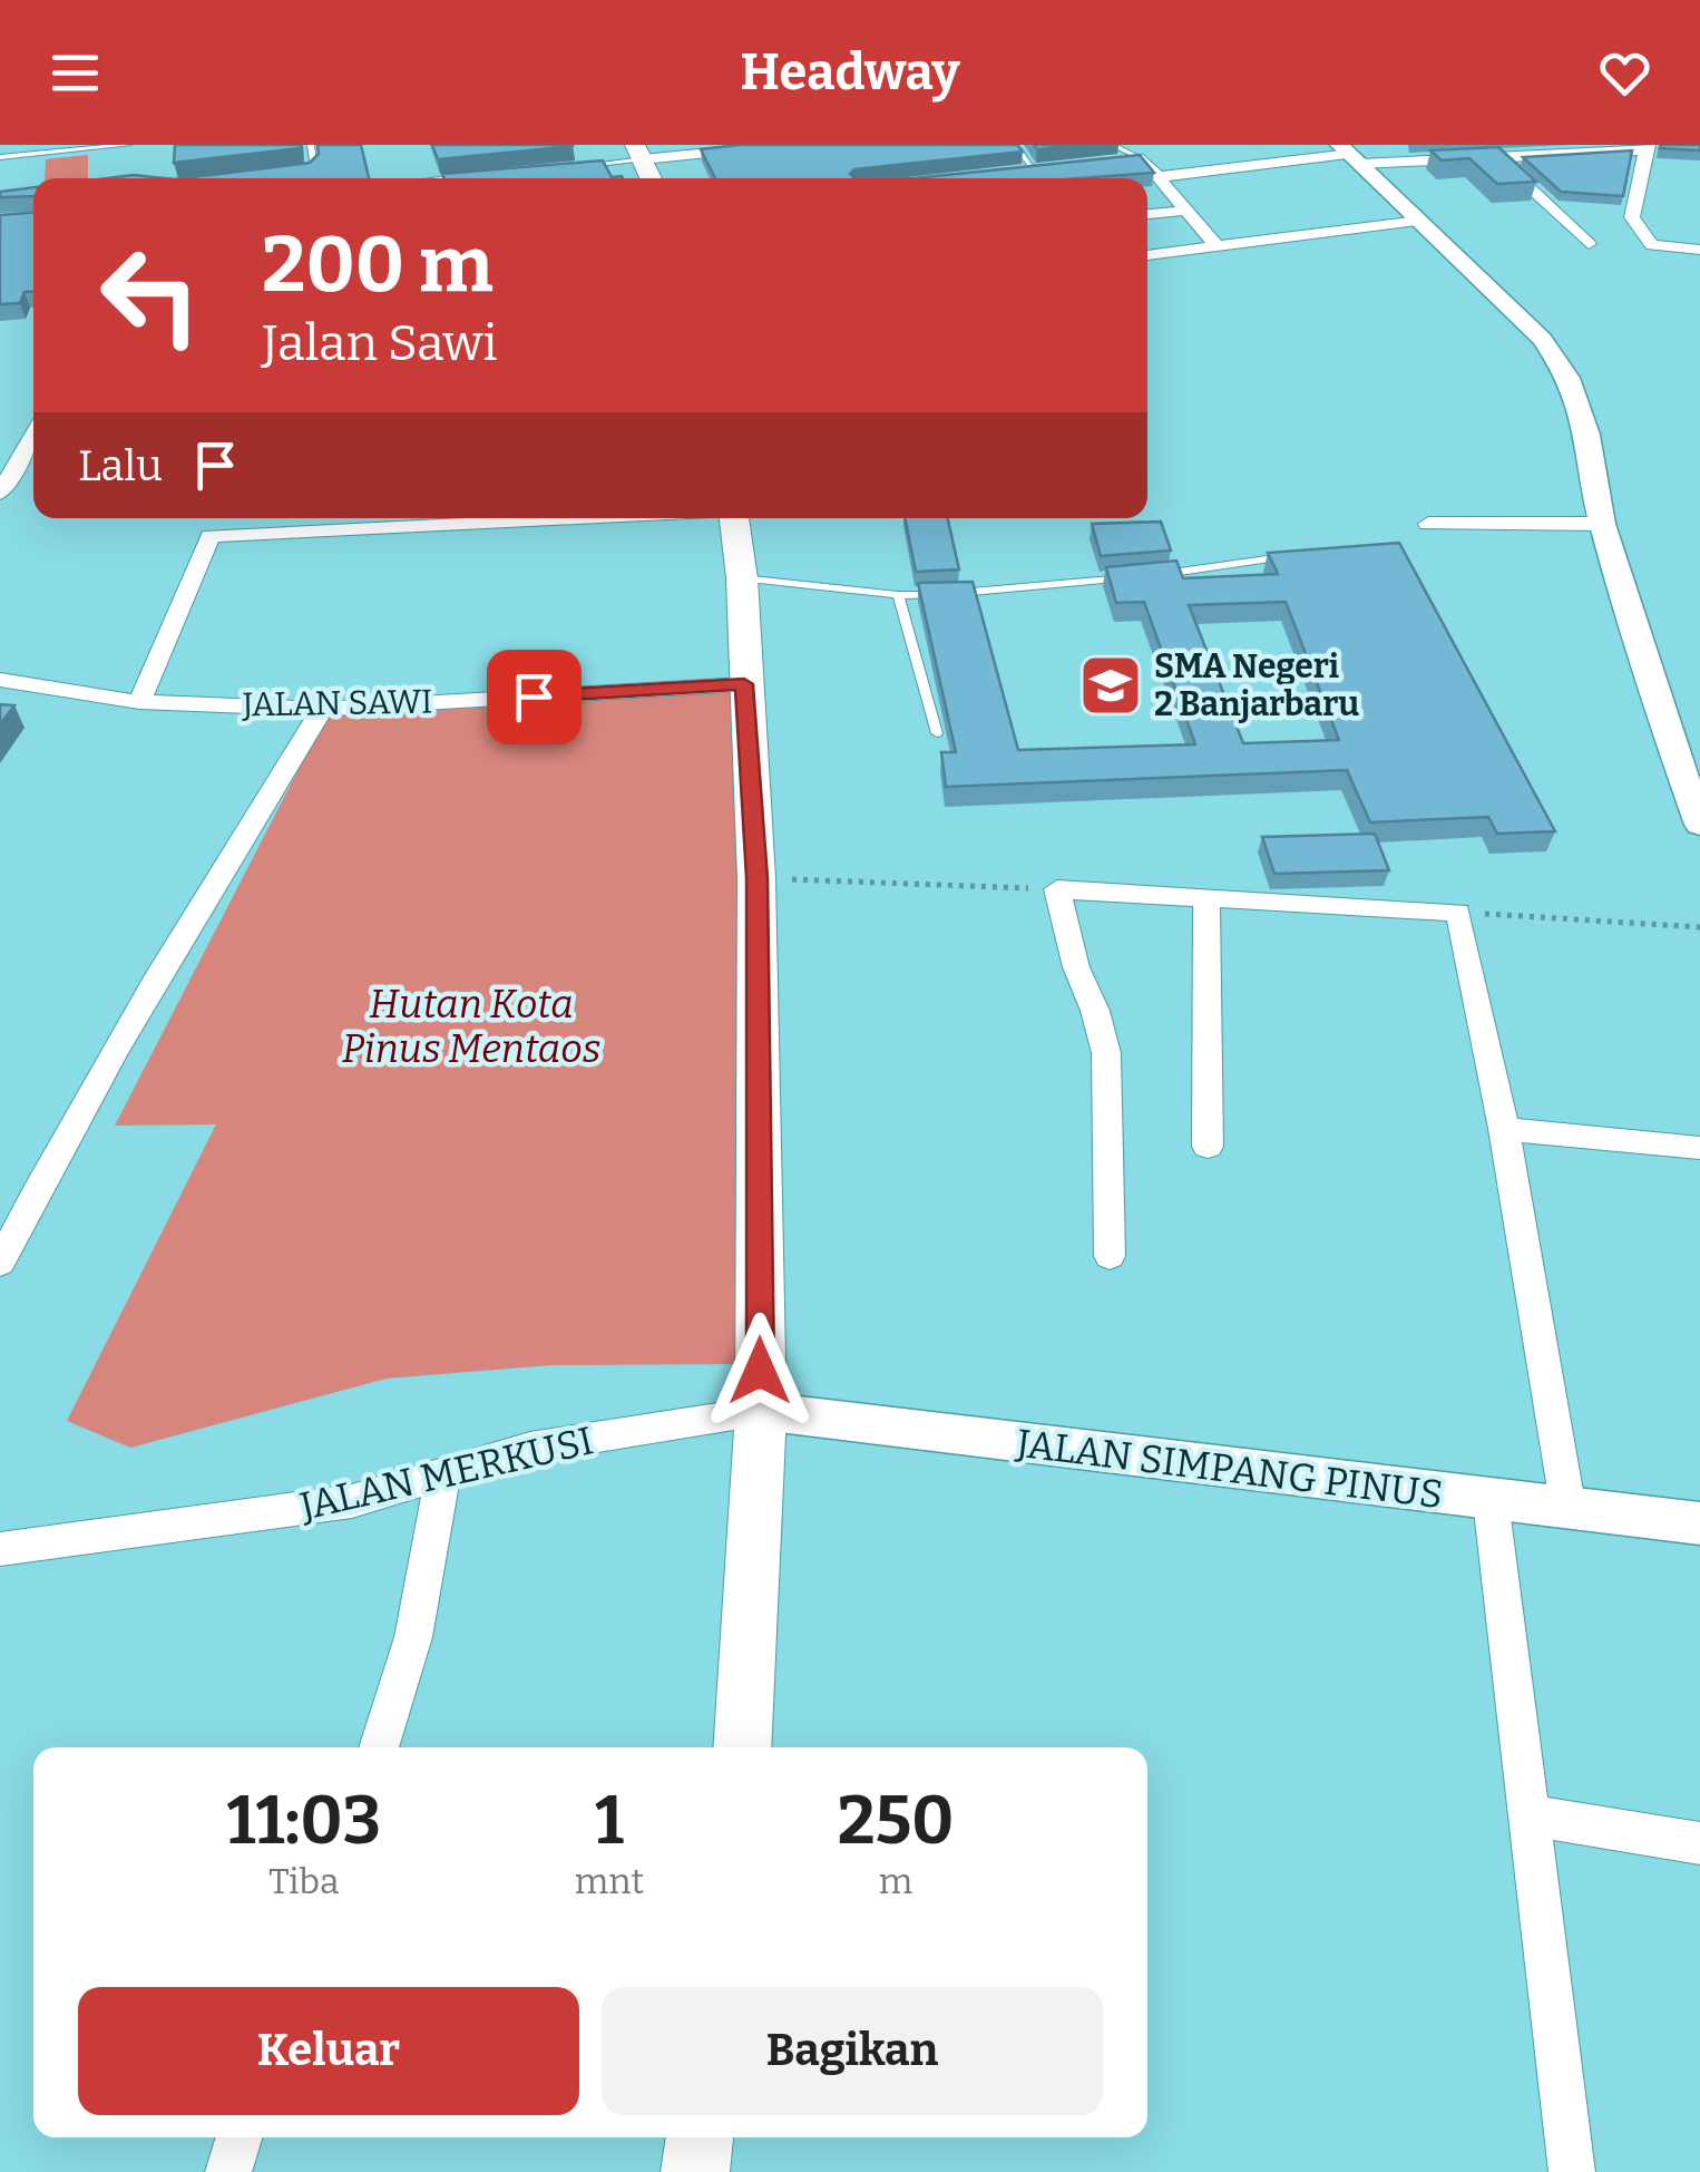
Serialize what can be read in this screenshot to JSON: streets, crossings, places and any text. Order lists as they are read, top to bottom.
{
  "streets": {
    "street": ["JALAN SAWI", "JALAN SIMPANG PINUS", "JALAN MERKUSI"]
  },
  "crossings": [
    ["JALAN SIMPANG PINUS", "JALAN MERKUSI"]
  ],
  "parks": ["Hutan Kota Pinus Mentaos"],
  "places": {
    "school or university": ["SMA Negeri 2 Banjarbaru"]
  },
  "page": {
    "header": "Headway",
    "turn": ["200 m", "Jalan Sawi"],
    "then": "Lalu",
    "eta": [
      "11:03",
      "Tiba",
      "1",
      "mnt",
      "250",
      "m"
    ],
    "buttons": ["Keluar", "Bagikan"]
  }
}
